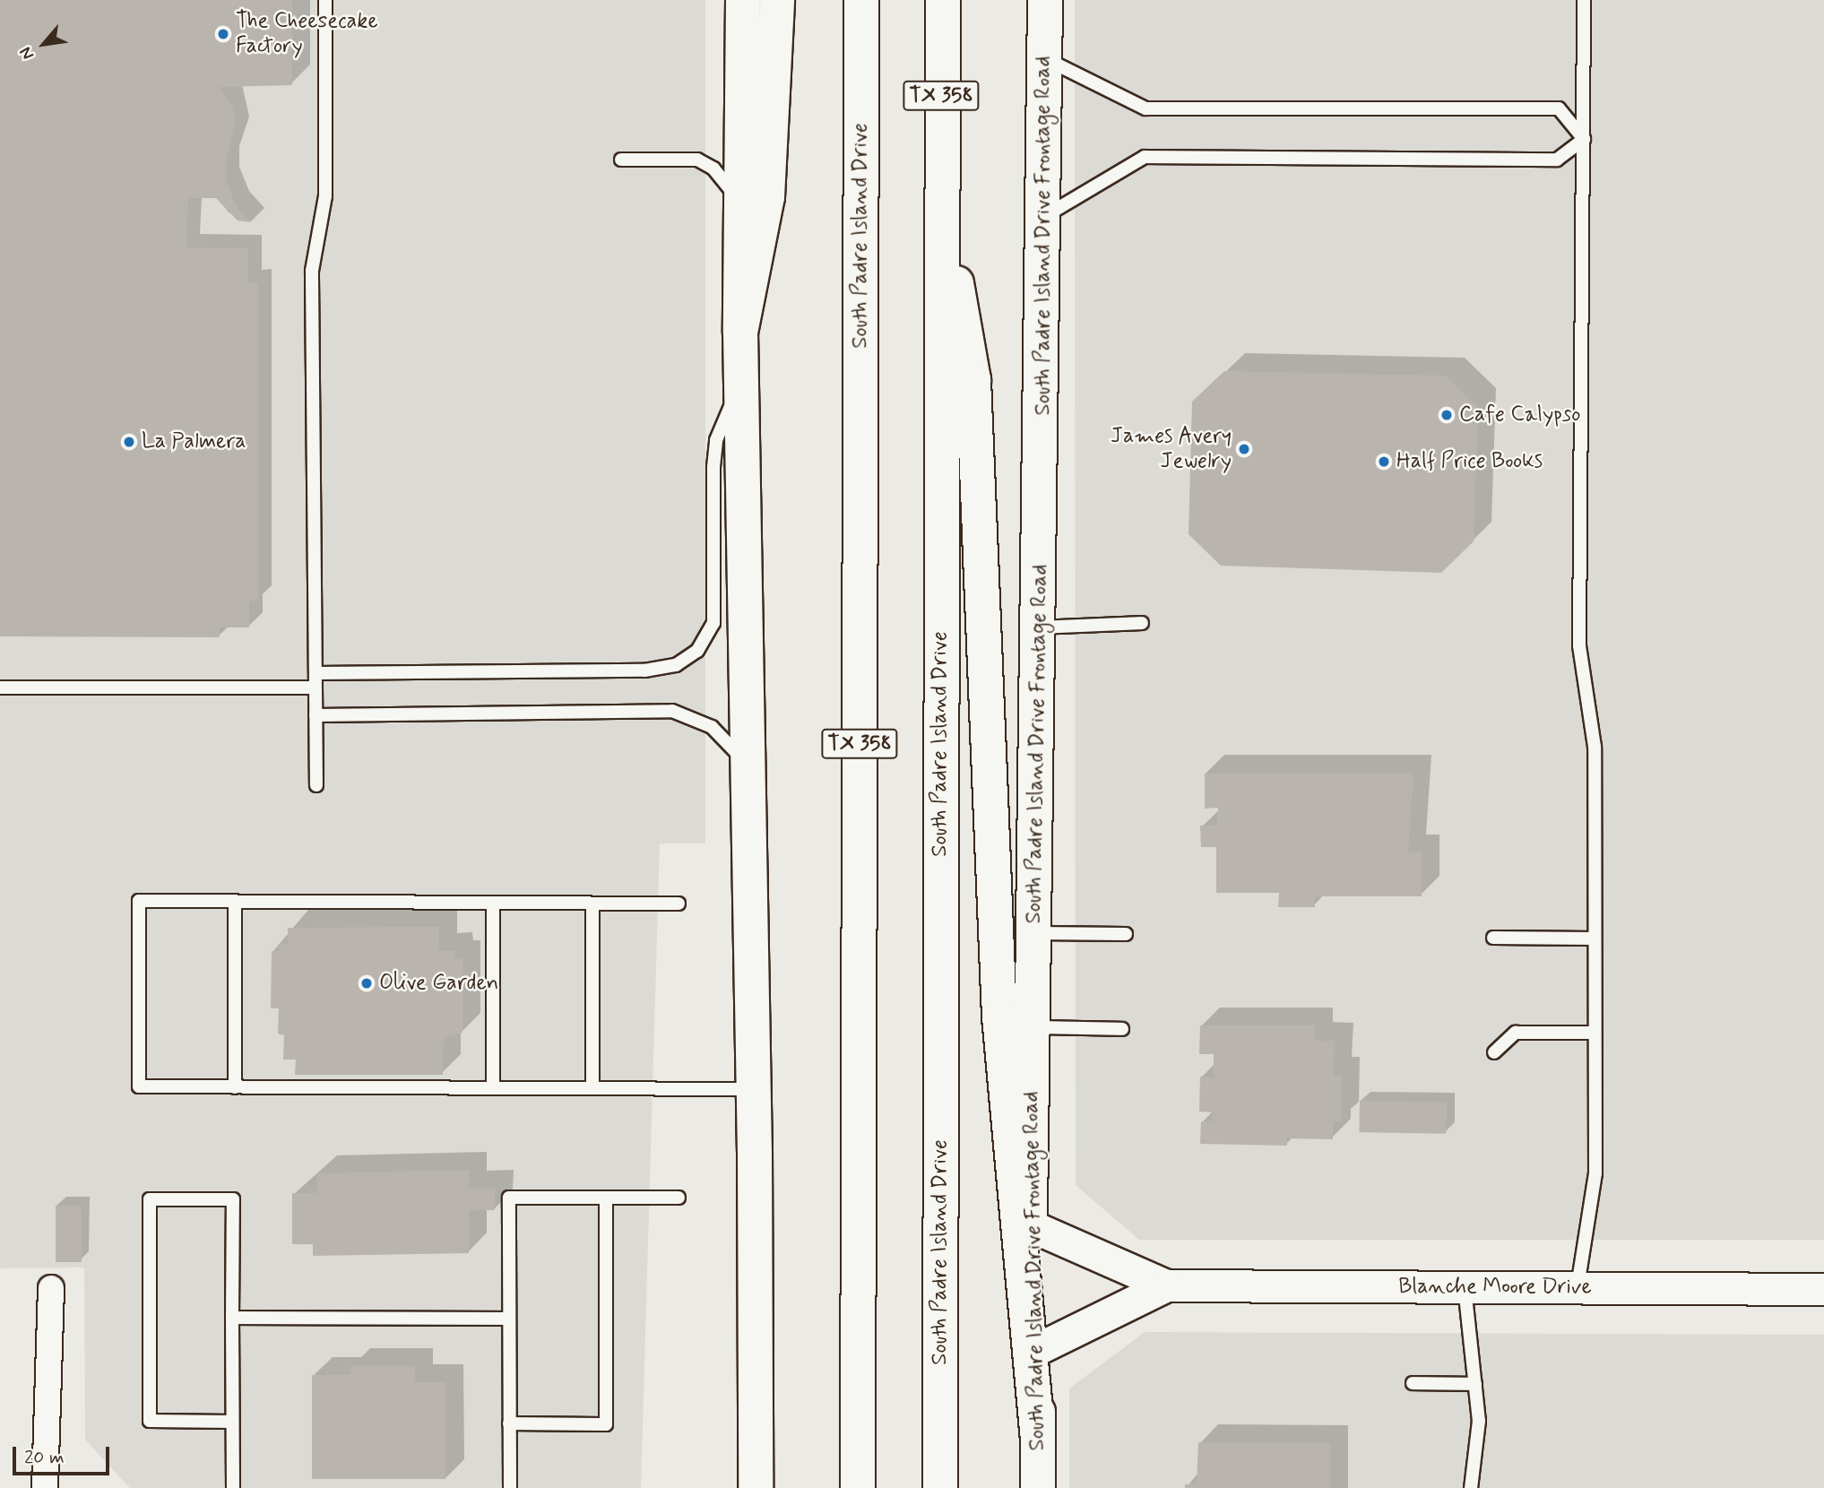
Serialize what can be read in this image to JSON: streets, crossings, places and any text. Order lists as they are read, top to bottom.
{
  "streets": {
    "main road": ["TX 358", "South Padre Island Drive", "South Padre Island Drive Frontage Road"],
    "street": ["Blanche Moore Drive"]
  },
  "crossings": [
    ["South Padre Island Drive Frontage Road", "Blanche Moore Drive"]
  ],
  "places": [
    "The Cheesecake Factory",
    "Cafe Calypso",
    "La Palmera",
    "James Avery Jewelry",
    "Half Price Books",
    "Olive Garden"
  ],
  "scale_bar": "20 m",
  "north": "bottom left"
}
